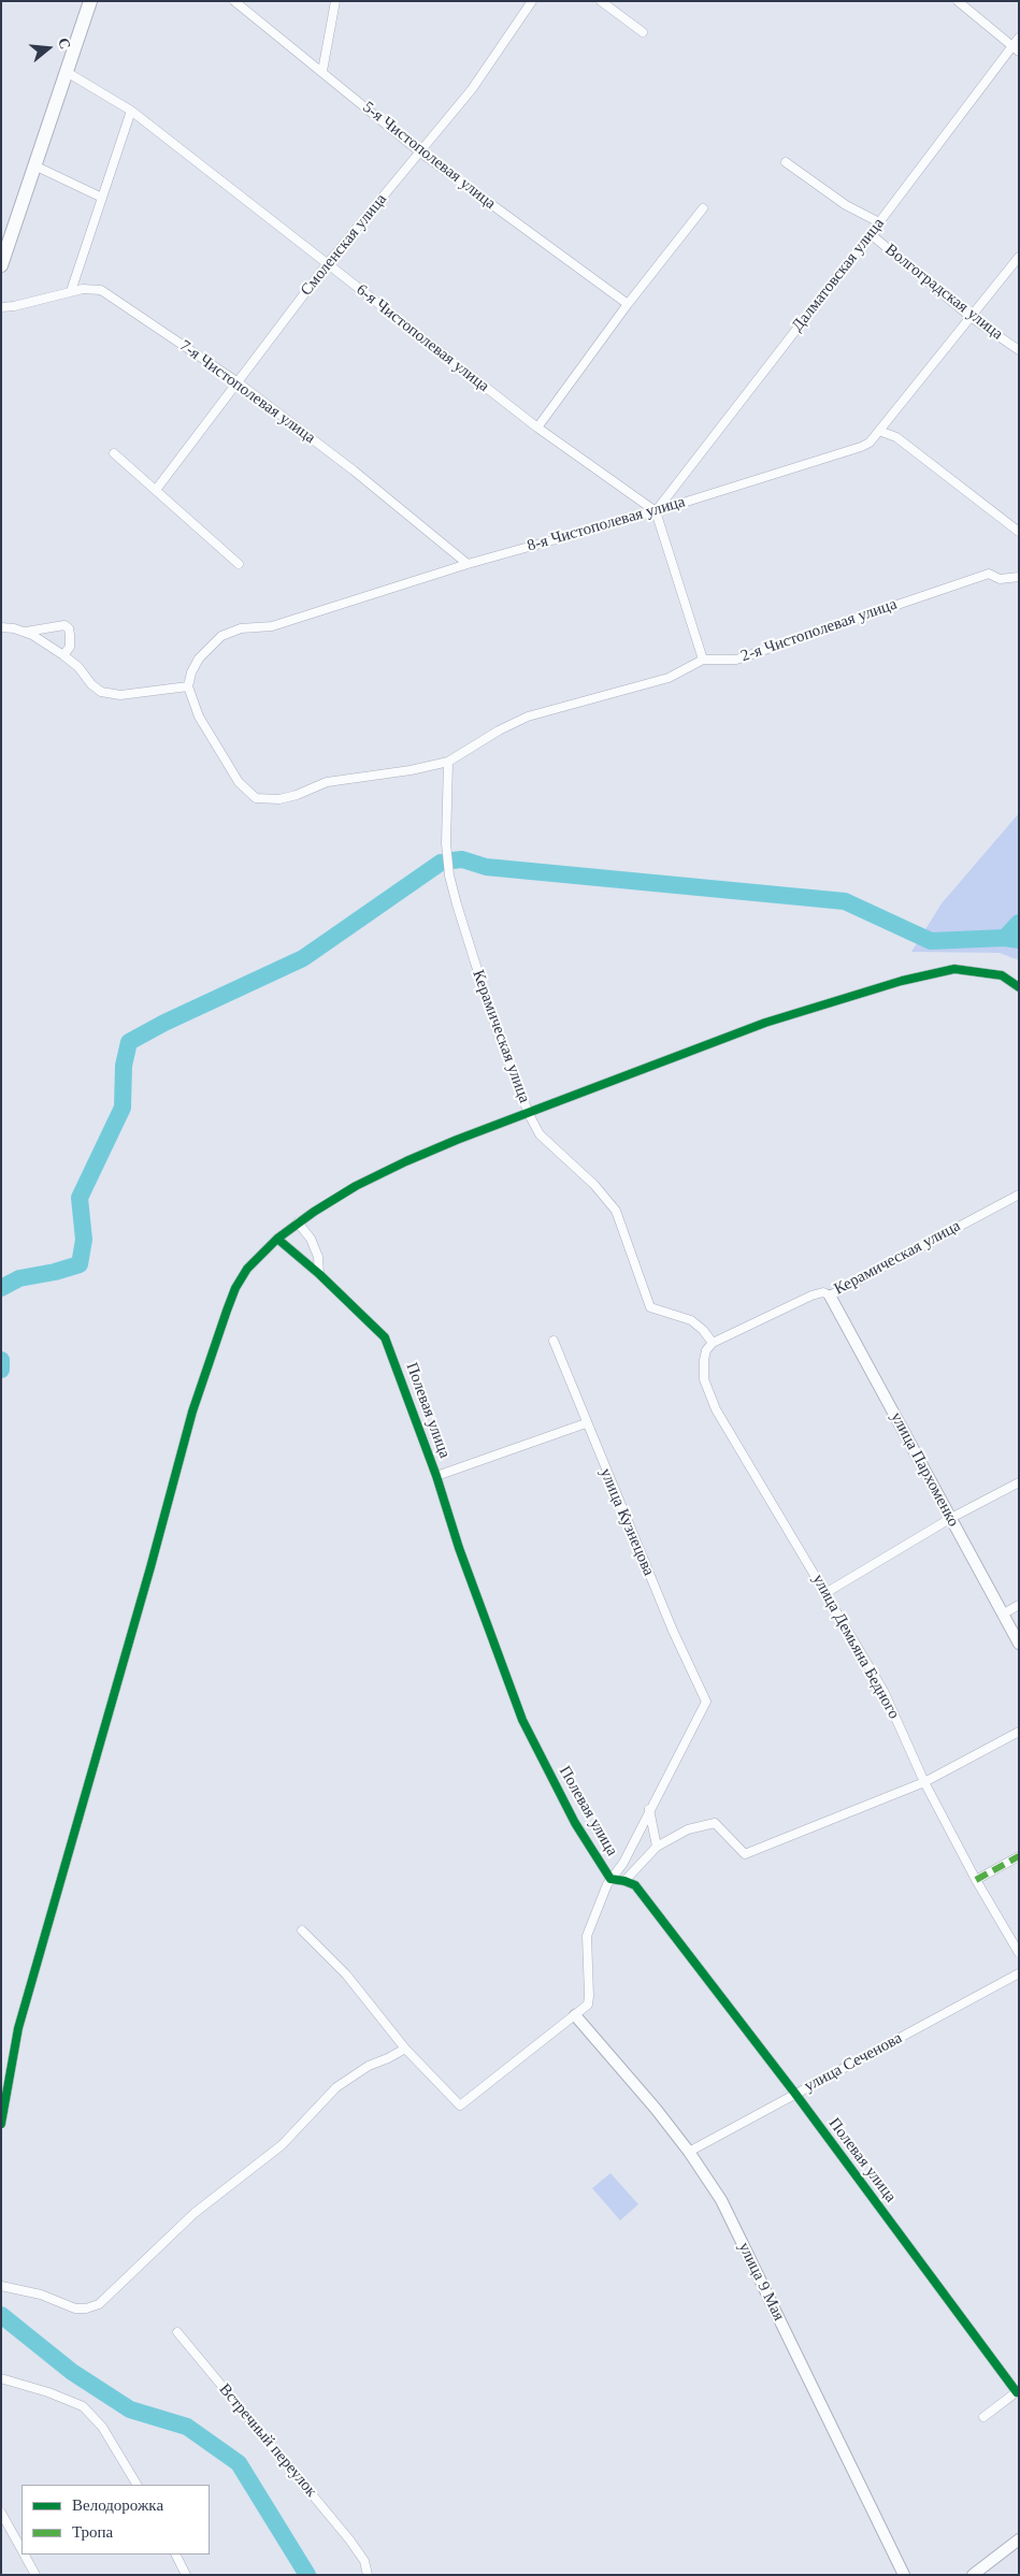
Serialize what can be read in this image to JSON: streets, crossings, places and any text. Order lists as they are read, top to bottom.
{
  "streets": {
    "street": [
      "5-я Чистополевая улица",
      "Смоленская улица",
      "Далматовская улица",
      "Волгоградская улица",
      "6-я Чистополевая улица",
      "7-я Чистополевая улица",
      "8-я Чистополевая улица",
      "2-я Чистополевая улица",
      "Керамическая улица",
      "Полевая улица",
      "улица Пархоменко",
      "улица Кузнецова",
      "улица Демьяна Бедного",
      "улица Сеченова",
      "улица 9 Мая",
      "Встречный переулок"
    ]
  },
  "crossings": [
    ["5-я Чистополевая улица", "Смоленская улица"],
    ["Смоленская улица", "6-я Чистополевая улица"],
    ["Смоленская улица", "7-я Чистополевая улица"],
    ["Далматовская улица", "Волгоградская улица"],
    ["Далматовская улица", "6-я Чистополевая улица"],
    ["Далматовская улица", "8-я Чистополевая улица"],
    ["Волгоградская улица", "8-я Чистополевая улица"],
    ["6-я Чистополевая улица", "8-я Чистополевая улица"],
    ["7-я Чистополевая улица", "8-я Чистополевая улица"],
    ["8-я Чистополевая улица", "2-я Чистополевая улица"],
    ["2-я Чистополевая улица", "Керамическая улица"],
    ["Керамическая улица", "улица Пархоменко"],
    ["Керамическая улица", "улица Демьяна Бедного"],
    ["Полевая улица", "улица Сеченова"],
    ["улица Сеченова", "улица 9 Мая"]
  ],
  "legend": ["Велодорожка", "Тропа"],
  "north": "right"
}
